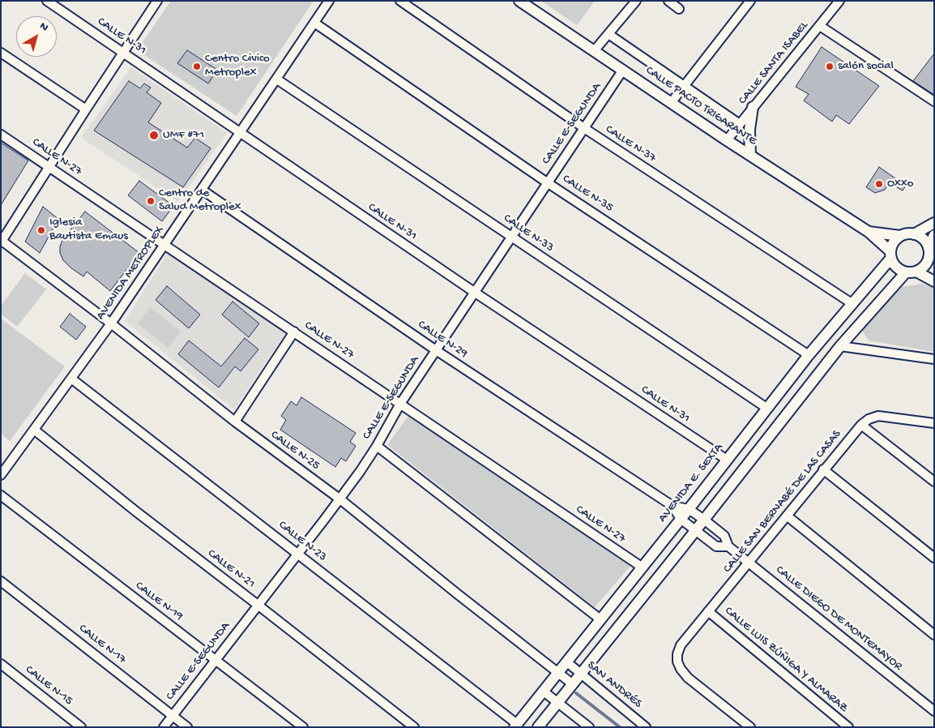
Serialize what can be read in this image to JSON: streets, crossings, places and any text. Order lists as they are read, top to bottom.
{
  "streets": {
    "street": [
      "CALLE N-31",
      "CALLE SANTA ISABEL",
      "CALLE PACTO TRIGARANTE",
      "CALLE E-SEGUNDA",
      "CALLE N-37",
      "CALLE N-27",
      "CALLE N-35",
      "CALLE N-33",
      "AVENIDA METROPLEX",
      "CALLE N-29",
      "CALLE N-25",
      "AVENIDA E. SEXTA",
      "CALLE SAN BERNABÉ DE LAS CASAS",
      "CALLE N-23",
      "CALLE N-21",
      "CALLE N-19",
      "CALLE DIEGO DE MONTEMAYOR",
      "CALLE N-17",
      "CALLE LUIS ZÚÑIGA Y ALMARAZ",
      "SAN ANDRÉS",
      "CALLE N-15"
    ]
  },
  "crossings": [
    ["CALLE N-31", "CALLE E-SEGUNDA"],
    ["CALLE N-31", "AVENIDA METROPLEX"],
    ["CALLE N-31", "AVENIDA E. SEXTA"],
    ["CALLE SANTA ISABEL", "CALLE PACTO TRIGARANTE"],
    ["CALLE PACTO TRIGARANTE", "CALLE E-SEGUNDA"],
    ["CALLE PACTO TRIGARANTE", "AVENIDA E. SEXTA"],
    ["CALLE E-SEGUNDA", "CALLE N-37"],
    ["CALLE E-SEGUNDA", "CALLE N-27"],
    ["CALLE E-SEGUNDA", "CALLE N-35"],
    ["CALLE E-SEGUNDA", "CALLE N-33"],
    ["CALLE E-SEGUNDA", "CALLE N-29"],
    ["CALLE E-SEGUNDA", "CALLE N-25"],
    ["CALLE E-SEGUNDA", "CALLE N-23"],
    ["CALLE E-SEGUNDA", "CALLE N-21"],
    ["CALLE E-SEGUNDA", "CALLE N-19"],
    ["CALLE E-SEGUNDA", "CALLE N-17"],
    ["CALLE N-37", "AVENIDA E. SEXTA"],
    ["CALLE N-27", "AVENIDA METROPLEX"],
    ["CALLE N-27", "AVENIDA E. SEXTA"],
    ["CALLE N-35", "AVENIDA METROPLEX"],
    ["CALLE N-35", "AVENIDA E. SEXTA"],
    ["CALLE N-33", "AVENIDA METROPLEX"],
    ["CALLE N-33", "AVENIDA E. SEXTA"],
    ["AVENIDA METROPLEX", "CALLE N-29"],
    ["AVENIDA METROPLEX", "CALLE N-25"],
    ["AVENIDA METROPLEX", "CALLE N-23"],
    ["AVENIDA METROPLEX", "CALLE N-21"],
    ["CALLE N-29", "AVENIDA E. SEXTA"],
    ["CALLE N-29", "CALLE DIEGO DE MONTEMAYOR"],
    ["CALLE N-25", "AVENIDA E. SEXTA"],
    ["AVENIDA E. SEXTA", "CALLE N-23"],
    ["AVENIDA E. SEXTA", "CALLE DIEGO DE MONTEMAYOR"],
    ["AVENIDA E. SEXTA", "SAN ANDRÉS"],
    ["CALLE SAN BERNABÉ DE LAS CASAS", "CALLE DIEGO DE MONTEMAYOR"],
    ["CALLE SAN BERNABÉ DE LAS CASAS", "CALLE LUIS ZÚÑIGA Y ALMARAZ"]
  ],
  "places": [
    "Centro Civico Metroplex",
    "salón social",
    "UMF #71",
    "Oxxo",
    "Centro de Salud Metroplex",
    "Iglesia Bautista Emaus"
  ],
  "north": "top right"
}
